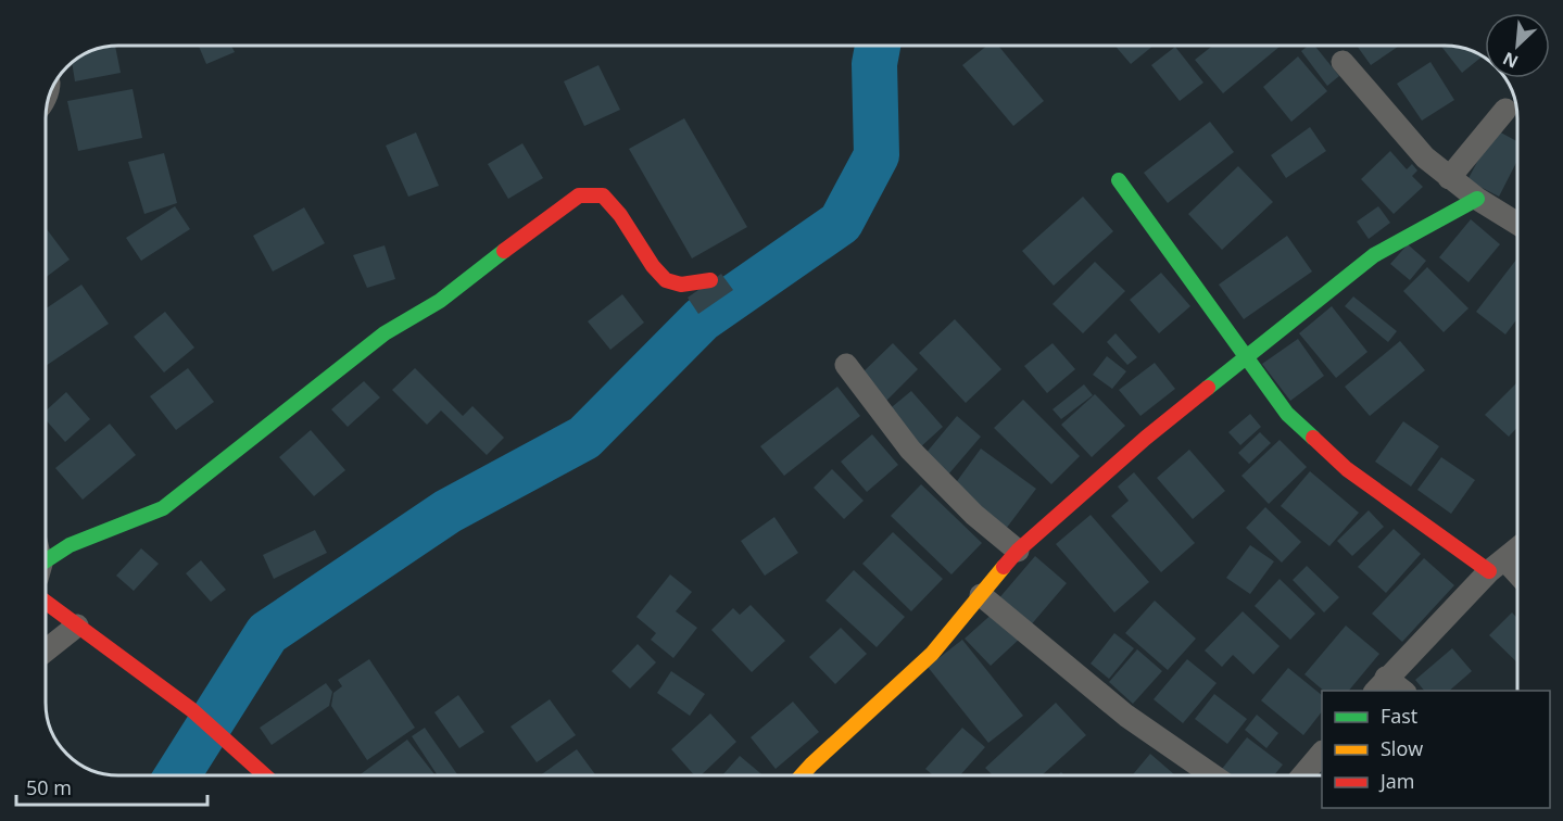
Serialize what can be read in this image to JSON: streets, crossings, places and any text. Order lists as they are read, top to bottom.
{
  "legend": ["Fast", "Slow", "Jam"],
  "scale_bar": "50 m",
  "north": "bottom left"
}
